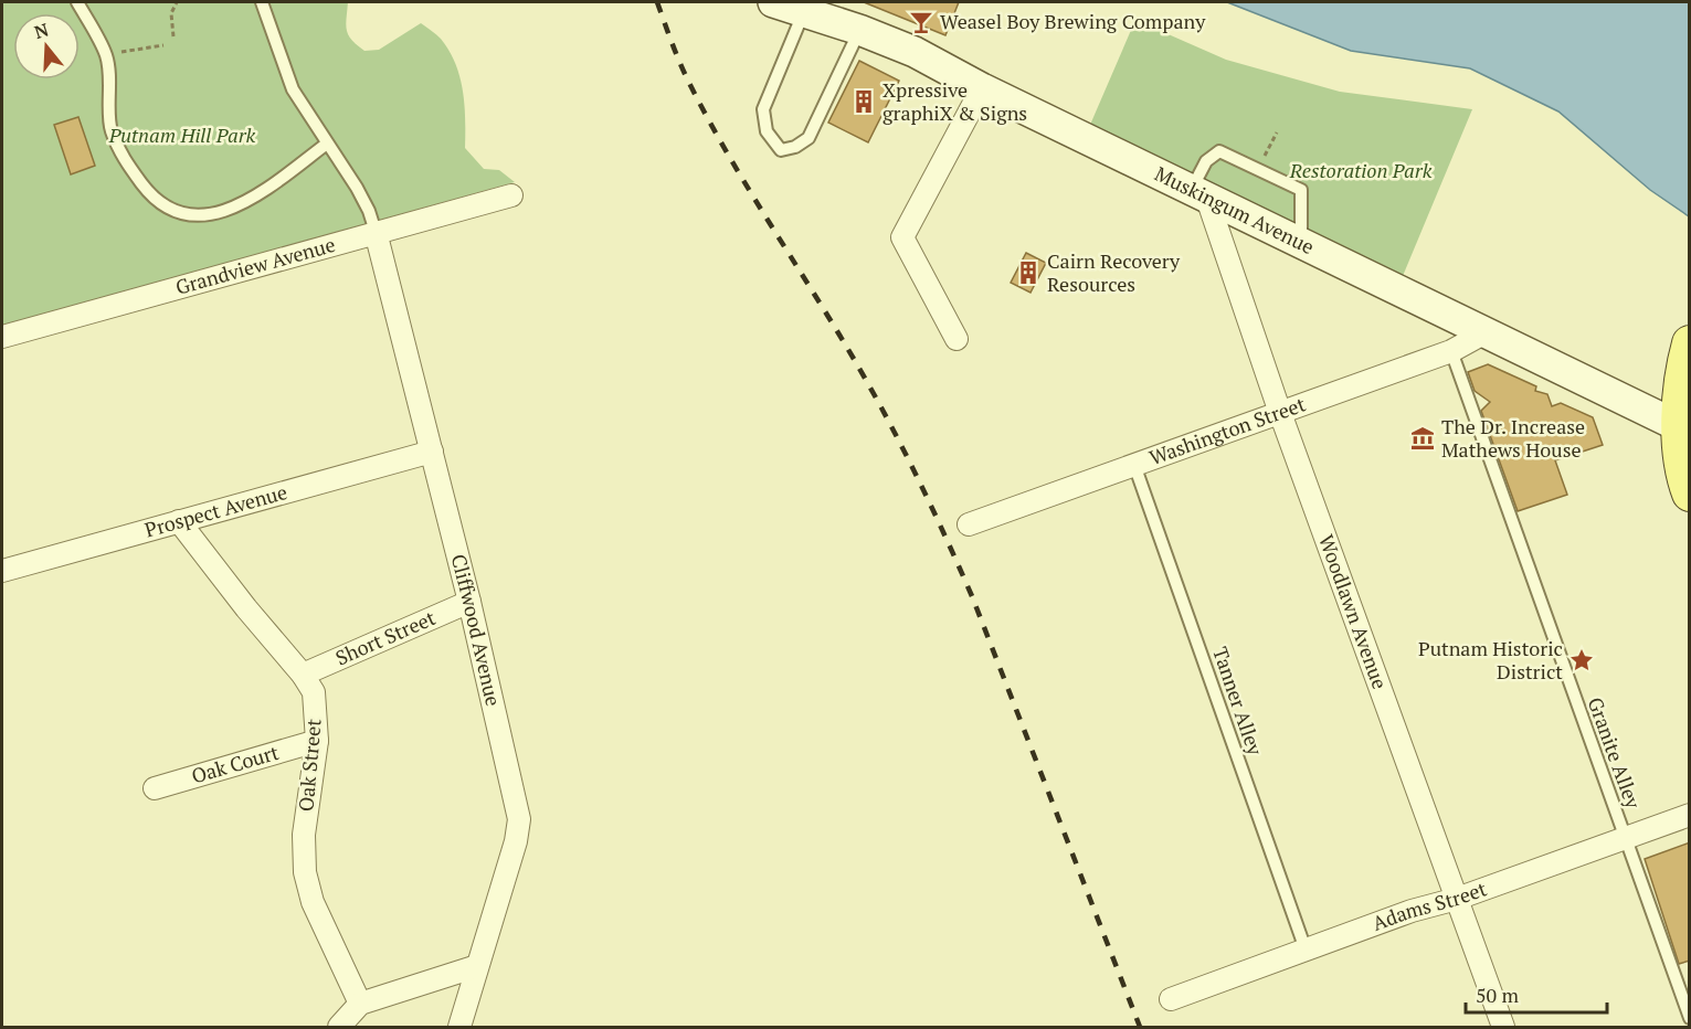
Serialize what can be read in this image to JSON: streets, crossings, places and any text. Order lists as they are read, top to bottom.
{
  "streets": {
    "street": [
      "Muskingum Avenue",
      "Grandview Avenue",
      "Washington Street",
      "Prospect Avenue",
      "Woodlawn Avenue",
      "Cliffwood Avenue",
      "Short Street",
      "Oak Court",
      "Oak Street",
      "Adams Street"
    ],
    "lane": ["Tanner Alley", "Granite Alley"]
  },
  "crossings": [
    ["Muskingum Avenue", "Washington Street"],
    ["Muskingum Avenue", "Woodlawn Avenue"],
    ["Grandview Avenue", "Cliffwood Avenue"],
    ["Washington Street", "Woodlawn Avenue"],
    ["Washington Street", "Tanner Alley"],
    ["Washington Street", "Granite Alley"],
    ["Prospect Avenue", "Cliffwood Avenue"],
    ["Prospect Avenue", "Oak Street"],
    ["Woodlawn Avenue", "Adams Street"],
    ["Cliffwood Avenue", "Short Street"],
    ["Short Street", "Oak Street"],
    ["Tanner Alley", "Adams Street"],
    ["Granite Alley", "Adams Street"],
    ["Oak Court", "Oak Street"]
  ],
  "parks": ["Putnam Hill Park", "Restoration Park"],
  "places": {
    "bar": ["Weasel Boy Brewing Company"],
    "building": ["Xpressive graphiX & Signs", "Cairn Recovery Resources"],
    "museum": ["The Dr. Increase Mathews House"],
    "place": ["Putnam Historic District"]
  },
  "scale_bar": "50 m",
  "north": "top"
}
